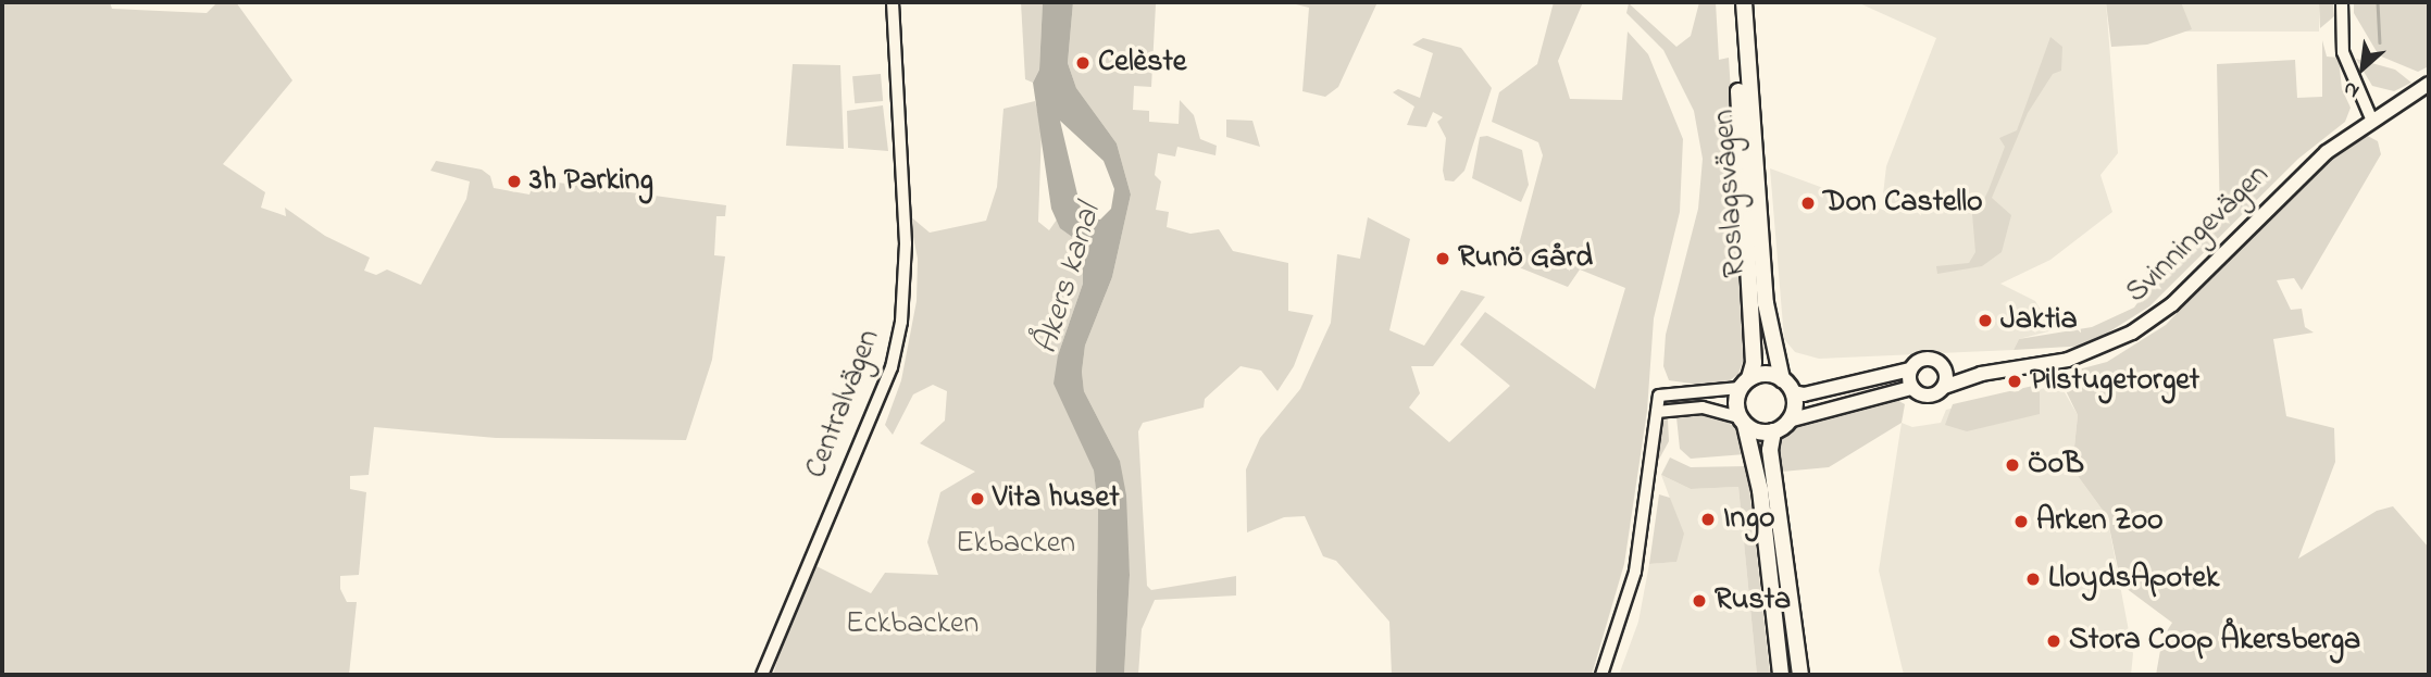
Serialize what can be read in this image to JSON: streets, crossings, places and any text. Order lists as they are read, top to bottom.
{
  "streets": {
    "main road": ["Roslagsvägen", "Svinningevägen"],
    "street": ["Centralvägen"]
  },
  "water": ["Åkers kanal"],
  "parks": ["Ekbacken", "Eckbacken"],
  "places": [
    "Celèste",
    "3h Parking",
    "Don Castello",
    "Runö Gård",
    "Jaktia",
    "Pilstugetorget",
    "ÖoB",
    "Vita huset",
    "Ingo",
    "Arken Zoo",
    "LloydsApotek",
    "Rusta",
    "Stora Coop Åkersberga"
  ],
  "north": "bottom left"
}
